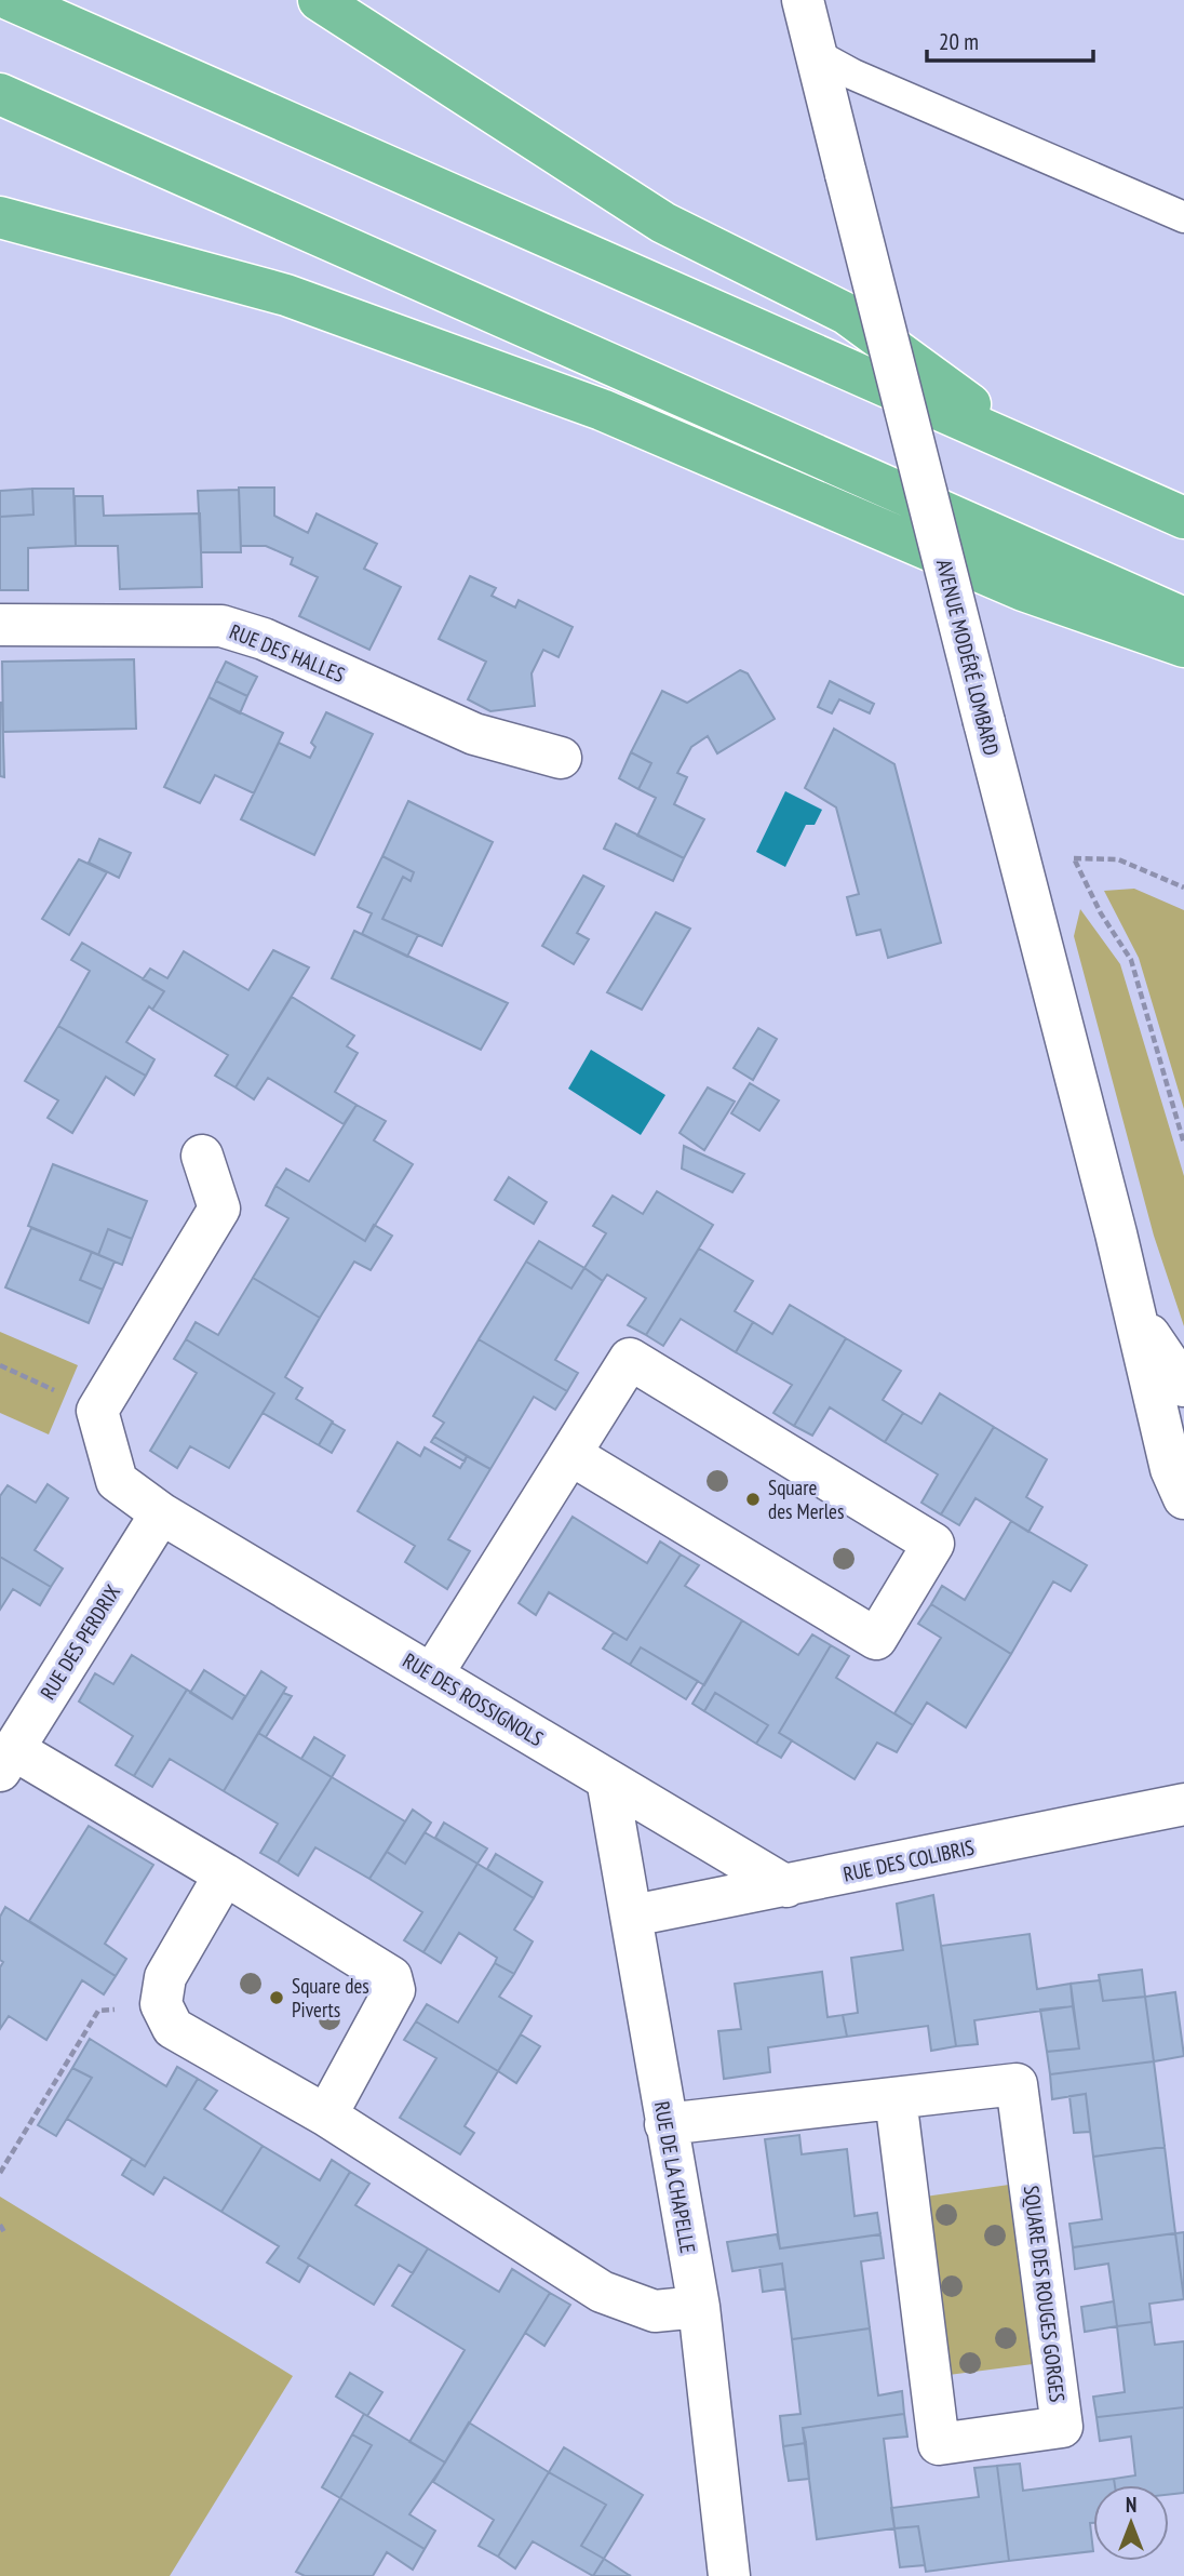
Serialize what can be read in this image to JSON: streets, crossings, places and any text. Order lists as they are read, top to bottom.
{
  "streets": {
    "street": [
      "RUE DES HALLES",
      "AVENUE MODÉRÉ LOMBARD",
      "RUE DES PERDRIX",
      "RUE DES ROSSIGNOLS",
      "RUE DES COLIBRIS",
      "RUE DE LA CHAPELLE",
      "SQUARE DES ROUGES GORGES"
    ]
  },
  "crossings": [
    ["RUE DES PERDRIX", "RUE DES ROSSIGNOLS"],
    ["RUE DES ROSSIGNOLS", "RUE DES COLIBRIS"],
    ["RUE DES ROSSIGNOLS", "RUE DE LA CHAPELLE"],
    ["RUE DES COLIBRIS", "RUE DE LA CHAPELLE"],
    ["RUE DE LA CHAPELLE", "SQUARE DES ROUGES GORGES"]
  ],
  "places": ["Square des Merles", "Square des Piverts"],
  "scale_bar": "20 m",
  "north": "top"
}
